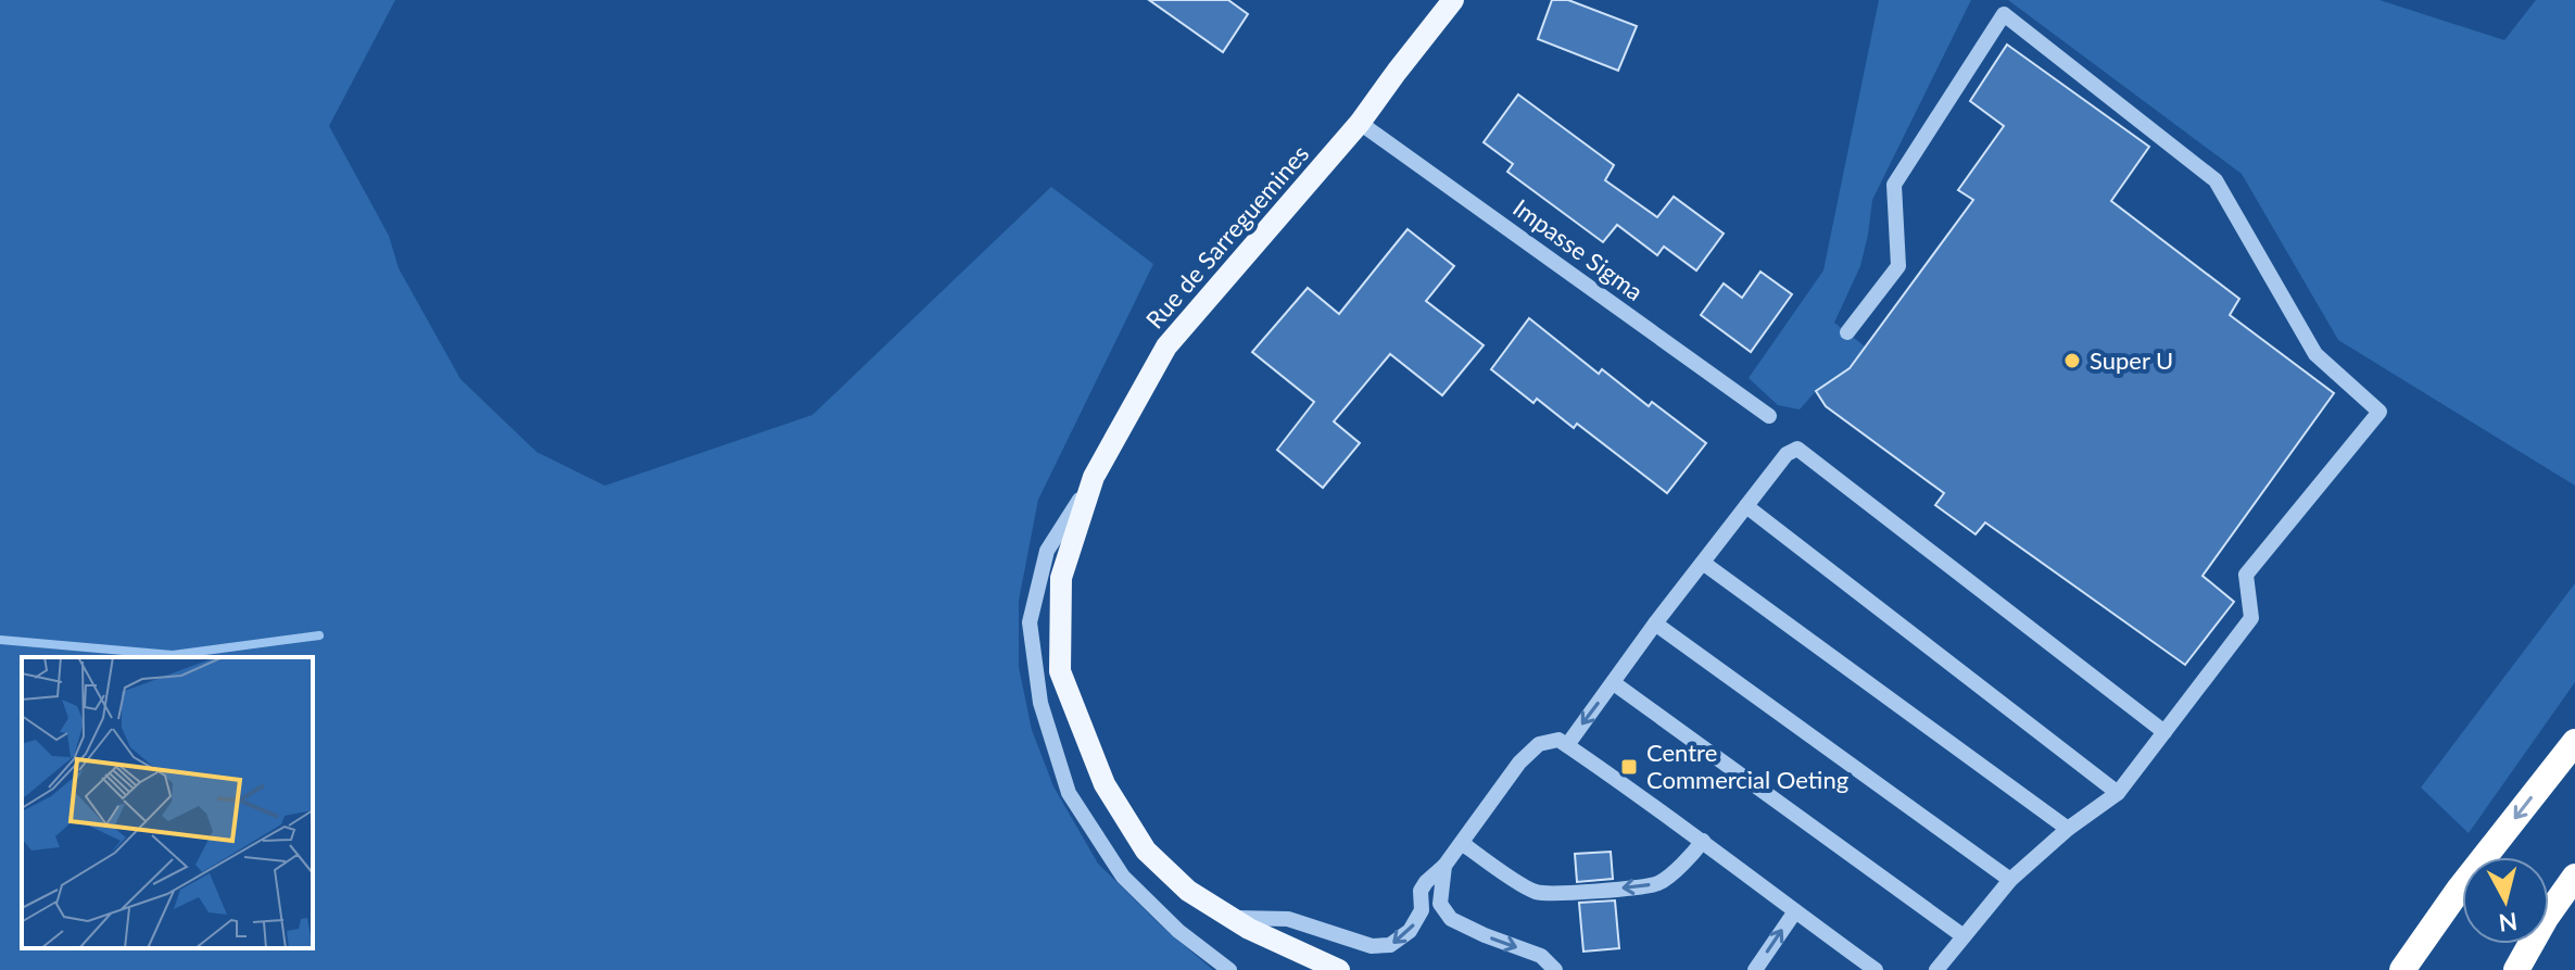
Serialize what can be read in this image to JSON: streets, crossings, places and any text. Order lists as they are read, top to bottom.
{
  "streets": {
    "main road": ["Rue de Sarreguemines"],
    "street": ["Impasse Sigma"]
  },
  "crossings": [
    ["Rue de Sarreguemines", "Impasse Sigma"]
  ],
  "places": {
    "other": ["Super U"],
    "transit": ["Centre Commercial Oeting"]
  },
  "north": "bottom"
}
